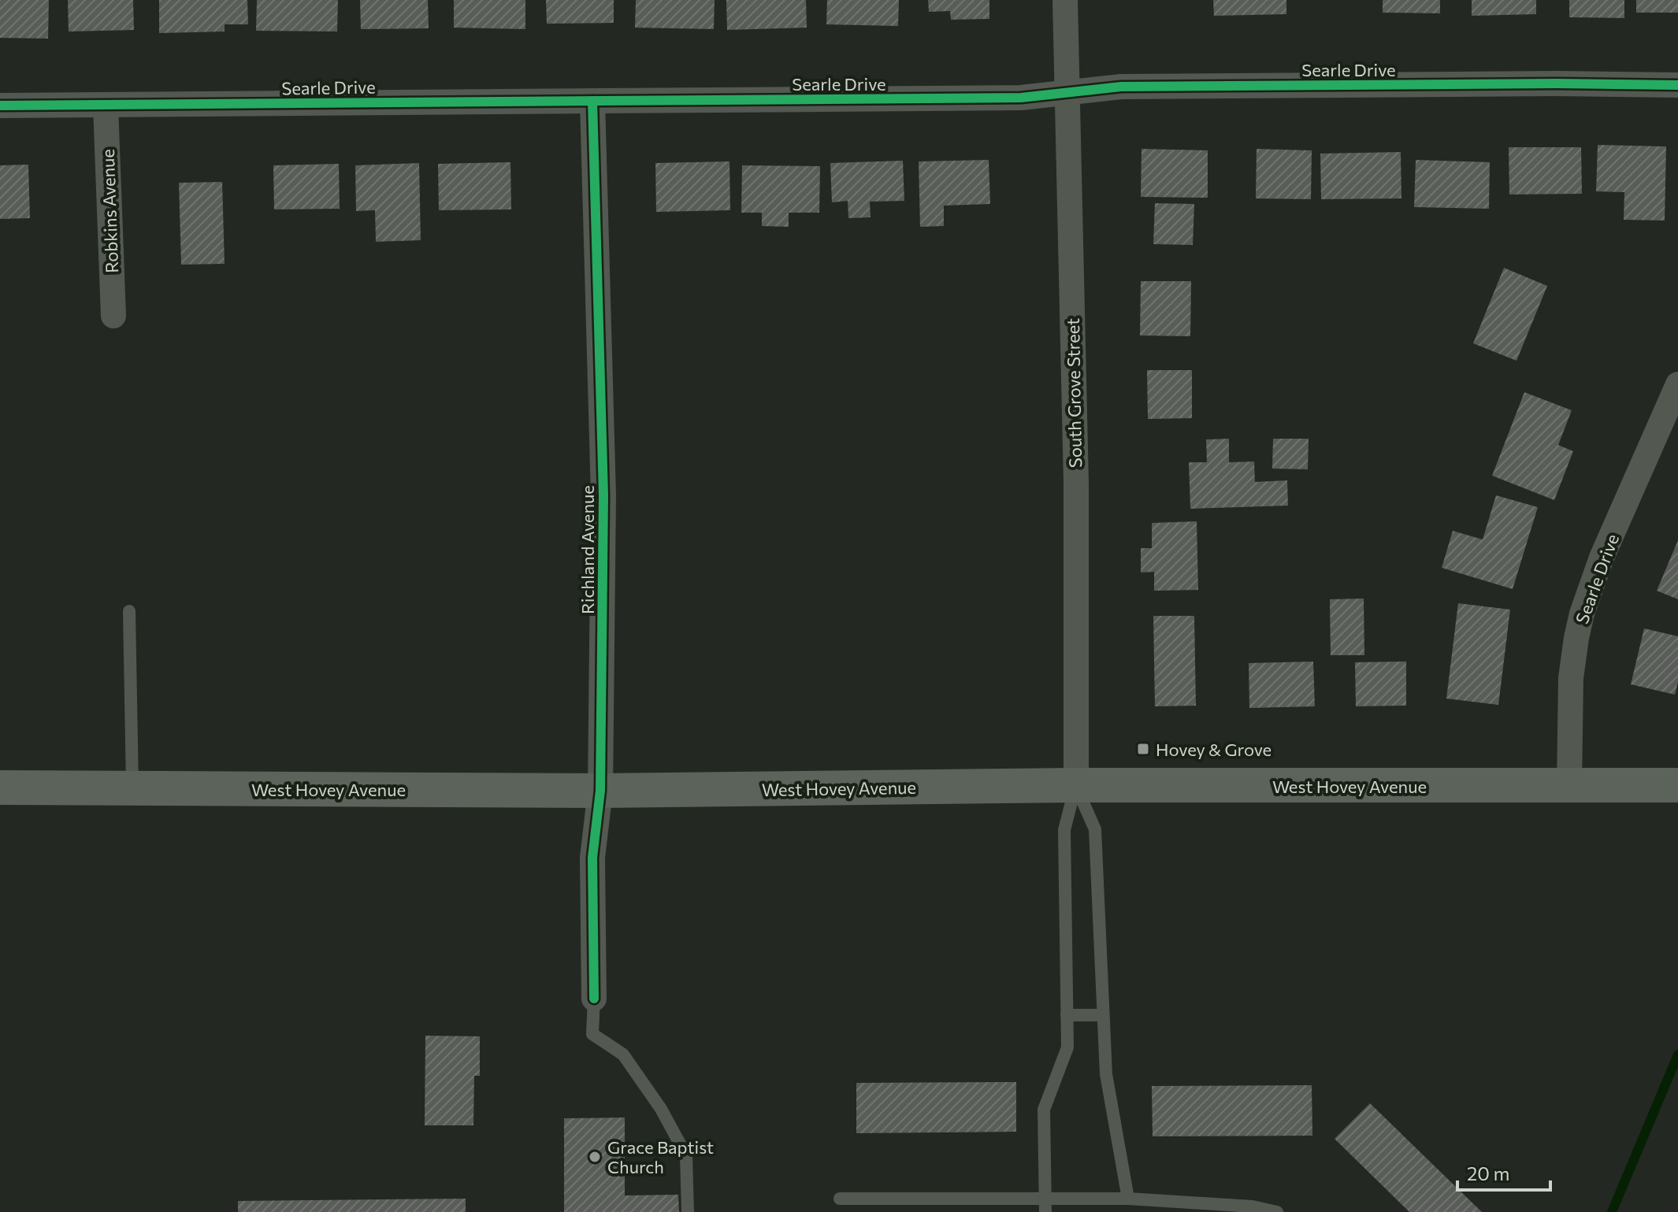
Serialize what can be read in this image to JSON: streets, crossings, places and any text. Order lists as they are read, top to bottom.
{
  "streets": {
    "main road": ["West Hovey Avenue"],
    "street": [
      "Searle Drive",
      "Robkins Avenue",
      "South Grove Street",
      "Richland Avenue"
    ]
  },
  "crossings": [
    ["Searle Drive", "Robkins Avenue"],
    ["Searle Drive", "South Grove Street"],
    ["Searle Drive", "Richland Avenue"],
    ["Searle Drive", "West Hovey Avenue"],
    ["South Grove Street", "West Hovey Avenue"],
    ["Richland Avenue", "West Hovey Avenue"]
  ],
  "places": {
    "transit": ["Hovey & Grove"],
    "other": ["Grace Baptist Church"]
  },
  "scale_bar": "20 m"
}
